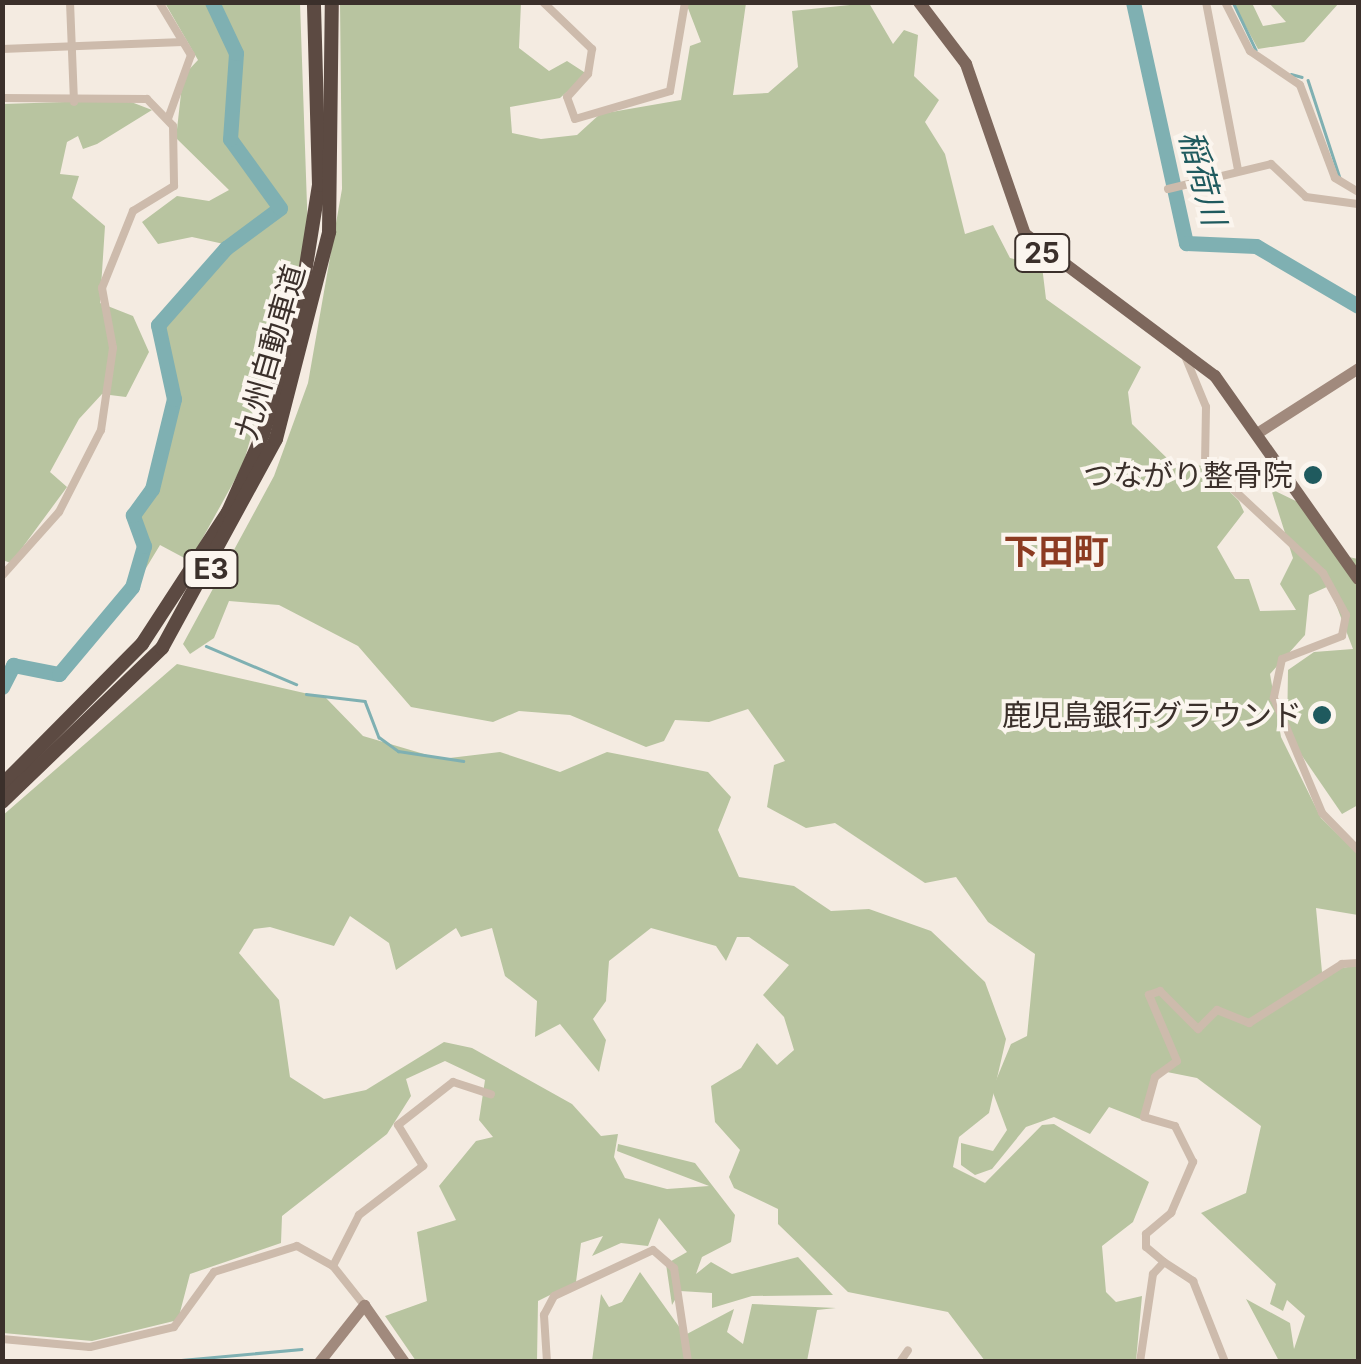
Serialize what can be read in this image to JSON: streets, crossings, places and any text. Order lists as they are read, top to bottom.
{
  "streets": {
    "highway": ["九州自動車道", "E3"],
    "main road": ["25"]
  },
  "districts": ["下田町"],
  "water": ["稲荷川"],
  "places": ["つながり整骨院", "鹿児島銀行グラウンド"]
}
